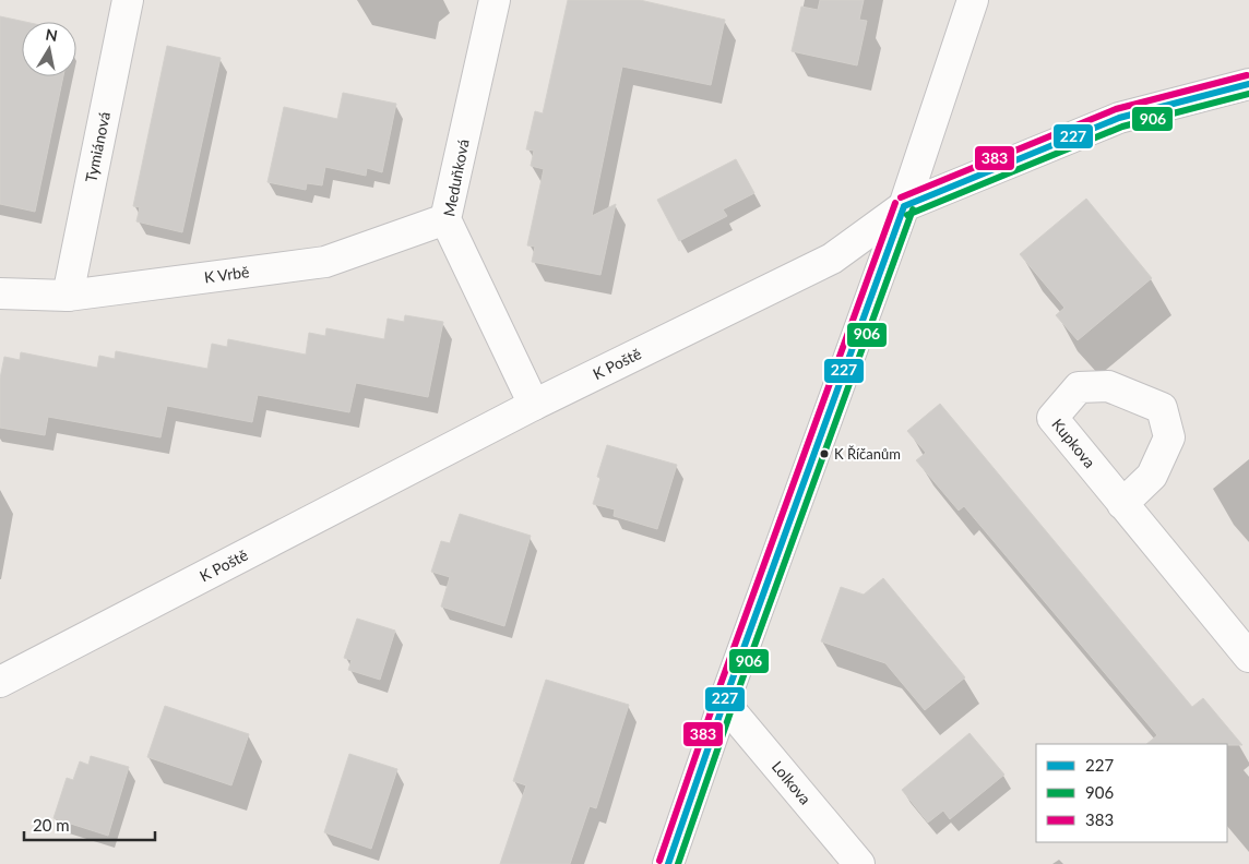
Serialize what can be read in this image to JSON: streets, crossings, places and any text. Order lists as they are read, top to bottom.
{
  "streets": {
    "street": [
      "Tymiánová",
      "Meduňková",
      "K Vrbě",
      "K Poště",
      "Lolkova"
    ]
  },
  "crossings": [
    ["Tymiánová", "K Vrbě"],
    ["Meduňková", "K Vrbě"],
    ["Meduňková", "K Poště"]
  ],
  "places": ["K Říčanům"],
  "lines": ["transit line 383", "transit line 227", "transit line 906"],
  "legend": ["227", "906", "383"],
  "scale_bar": "20 m",
  "north": "top"
}
